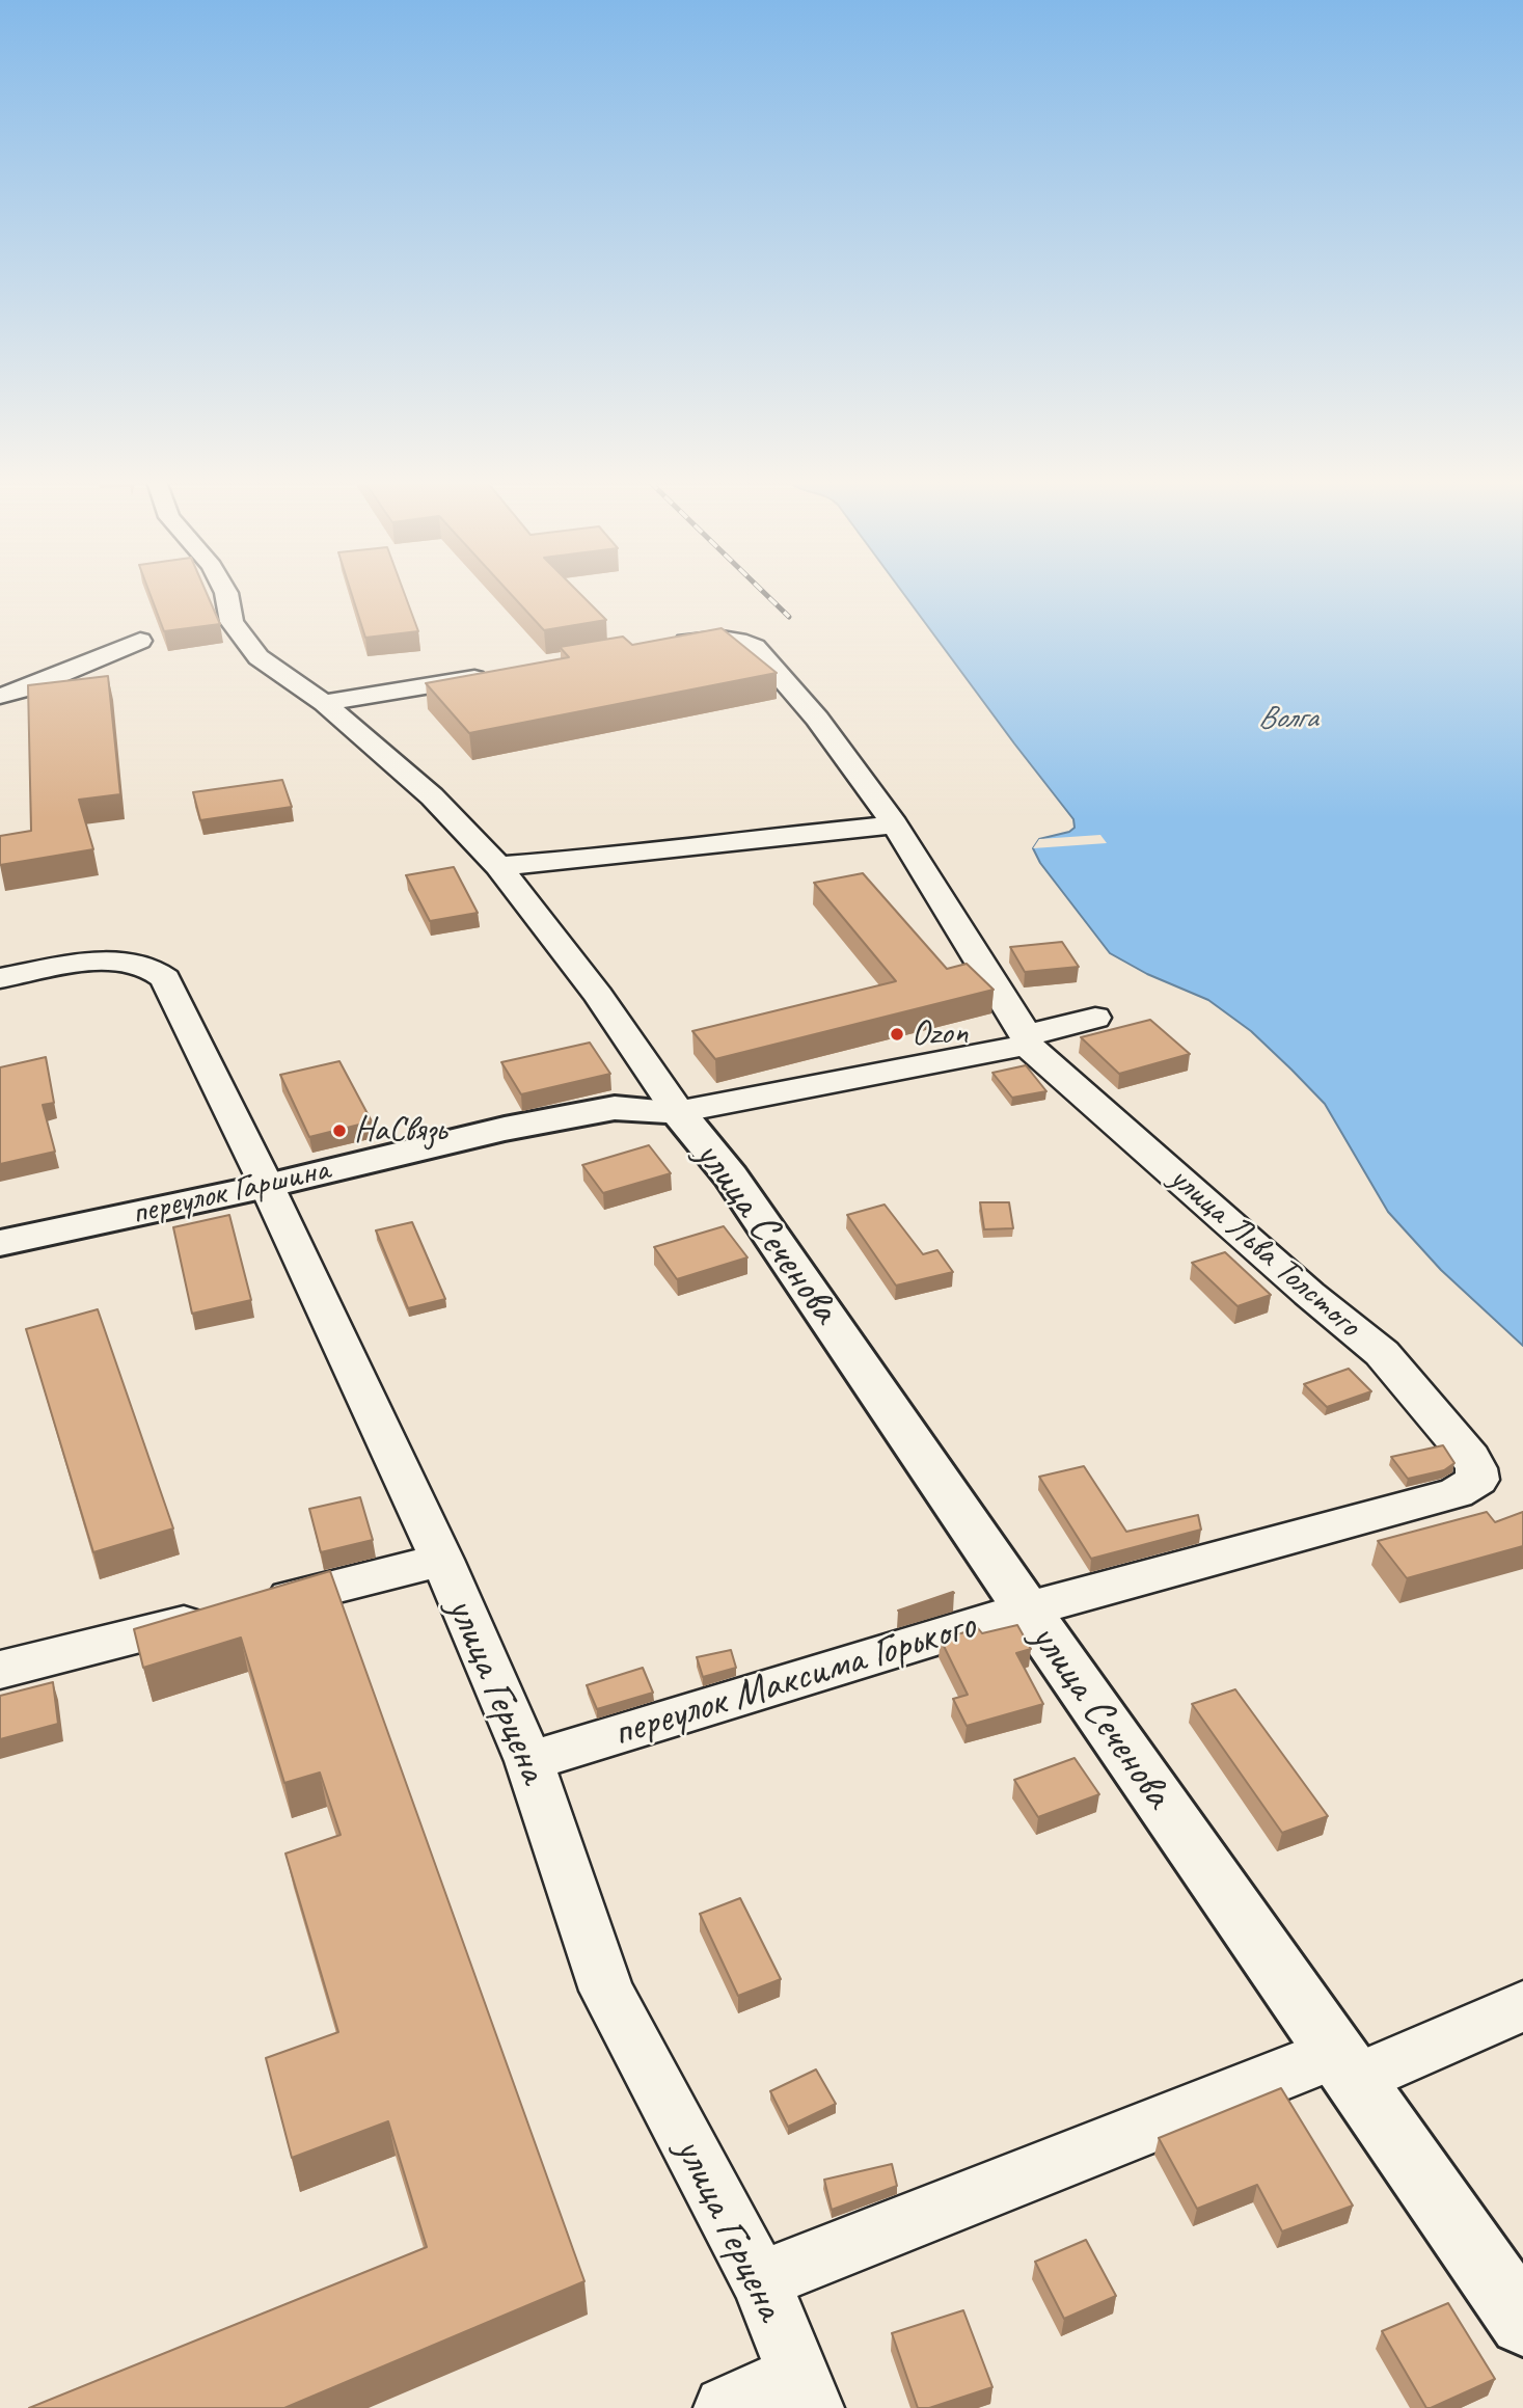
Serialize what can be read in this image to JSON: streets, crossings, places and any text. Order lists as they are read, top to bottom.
{
  "streets": {
    "main road": ["переулок Гаршина", "улица Сеченова"],
    "street": ["улица Льва Толстого", "переулок Максима Горького", "улица Герцена"]
  },
  "crossings": [
    ["переулок Гаршина", "улица Сеченова"],
    ["переулок Гаршина", "улица Льва Толстого"],
    ["переулок Гаршина", "улица Герцена"],
    ["улица Сеченова", "переулок Максима Горького"],
    ["улица Льва Толстого", "переулок Максима Горького"],
    ["переулок Максима Горького", "улица Герцена"]
  ],
  "water": ["Волга"],
  "places": ["Ozon", "НаСвязь"]
}
